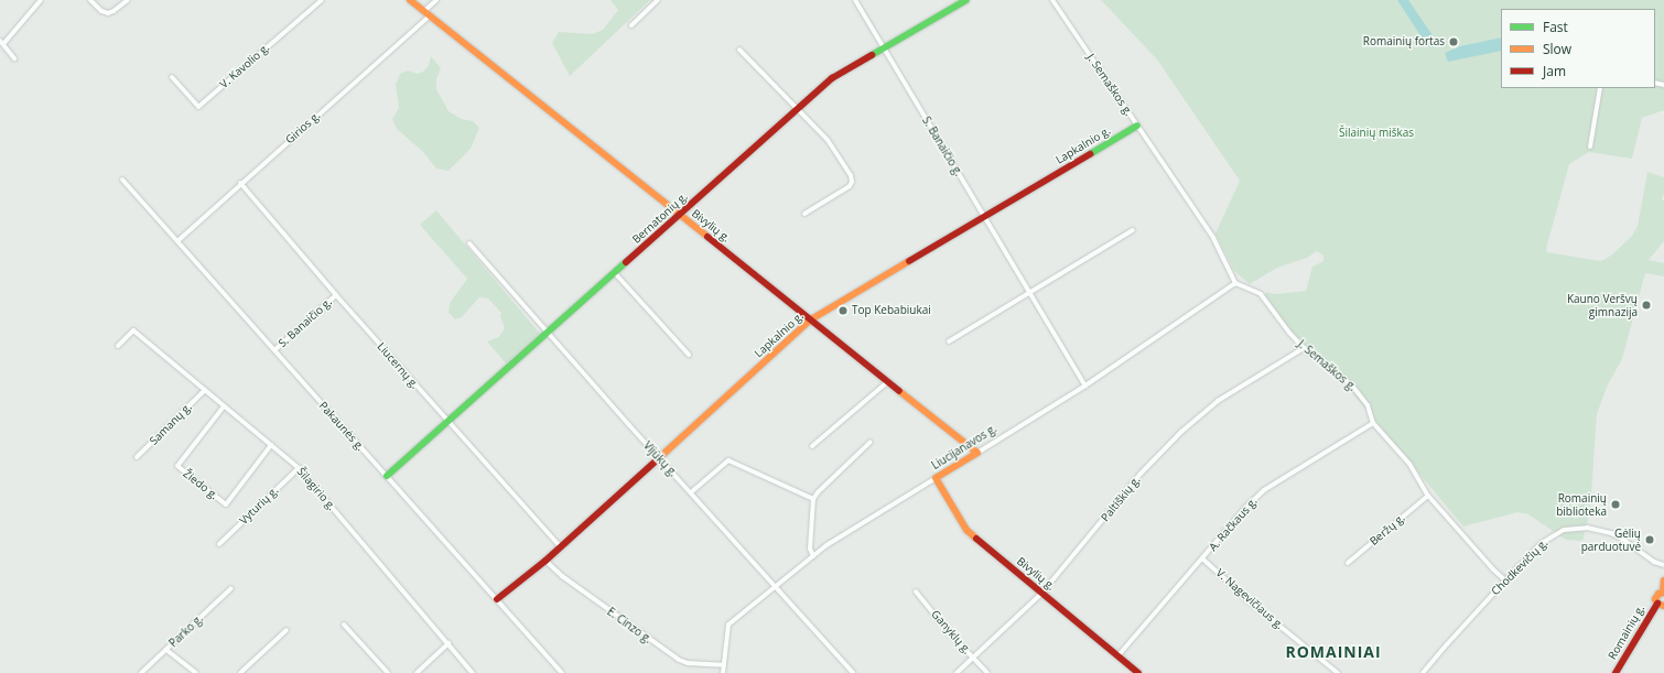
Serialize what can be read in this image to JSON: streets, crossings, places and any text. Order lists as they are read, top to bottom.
{
  "streets": {
    "street": [
      "V. Kavolio g.",
      "J. Semaškos g.",
      "Girios g.",
      "Lapkalnio g.",
      "S. Banaičio g.",
      "Bernatonių g.",
      "Bivylių g.",
      "Liucernų g.",
      "Samanų g.",
      "Pakaunės g.",
      "Liucijanavos g.",
      "Vijūkų g.",
      "Žiedo g.",
      "Šilagirio g.",
      "Paltiškių g.",
      "Vyturių g.",
      "A. Račkaus g.",
      "Beržų g.",
      "Chodkevičių g.",
      "V. Nagevičiaus g.",
      "E. Cinzo g.",
      "Parko g.",
      "Ganyklų g.",
      "Romainių g."
    ]
  },
  "crossings": [
    ["J. Semaškos g.", "Lapkalnio g."],
    ["J. Semaškos g.", "Liucijanavos g."],
    ["J. Semaškos g.", "Paltiškių g."],
    ["J. Semaškos g.", "A. Račkaus g."],
    ["J. Semaškos g.", "Beržų g."],
    ["J. Semaškos g.", "Chodkevičių g."],
    ["Girios g.", "Bivylių g."],
    ["Girios g.", "Liucernų g."],
    ["Girios g.", "Pakaunės g."],
    ["Lapkalnio g.", "S. Banaičio g."],
    ["Lapkalnio g.", "Bivylių g."],
    ["Lapkalnio g.", "Liucernų g."],
    ["Lapkalnio g.", "Pakaunės g."],
    ["Lapkalnio g.", "Vijūkų g."],
    ["Lapkalnio g.", "E. Cinzo g."],
    ["S. Banaičio g.", "Bernatonių g."],
    ["S. Banaičio g.", "Liucernų g."],
    ["S. Banaičio g.", "Pakaunės g."],
    ["S. Banaičio g.", "Liucijanavos g."],
    ["Bernatonių g.", "Bivylių g."],
    ["Bernatonių g.", "Liucernų g."],
    ["Bernatonių g.", "Pakaunės g."],
    ["Bernatonių g.", "Vijūkų g."],
    ["Bivylių g.", "Liucijanavos g."],
    ["Bivylių g.", "Paltiškių g."],
    ["Bivylių g.", "A. Račkaus g."],
    ["Samanų g.", "Šilagirio g."],
    ["Liucijanavos g.", "Vijūkų g."],
    ["Liucijanavos g.", "E. Cinzo g."],
    ["Žiedo g.", "Šilagirio g."],
    ["Šilagirio g.", "Vyturių g."],
    ["Paltiškių g.", "Ganyklų g."],
    ["A. Račkaus g.", "V. Nagevičiaus g."]
  ],
  "districts": ["ROMAINIAI"],
  "parks": ["Šilainių miškas"],
  "places": [
    "Romainių fortas",
    "Kauno Veršvų gimnazija",
    "Top Kebabiukai",
    "Romainių biblioteka",
    "Gėlių parduotuvė"
  ],
  "legend": ["Fast", "Slow", "Jam"]
}
